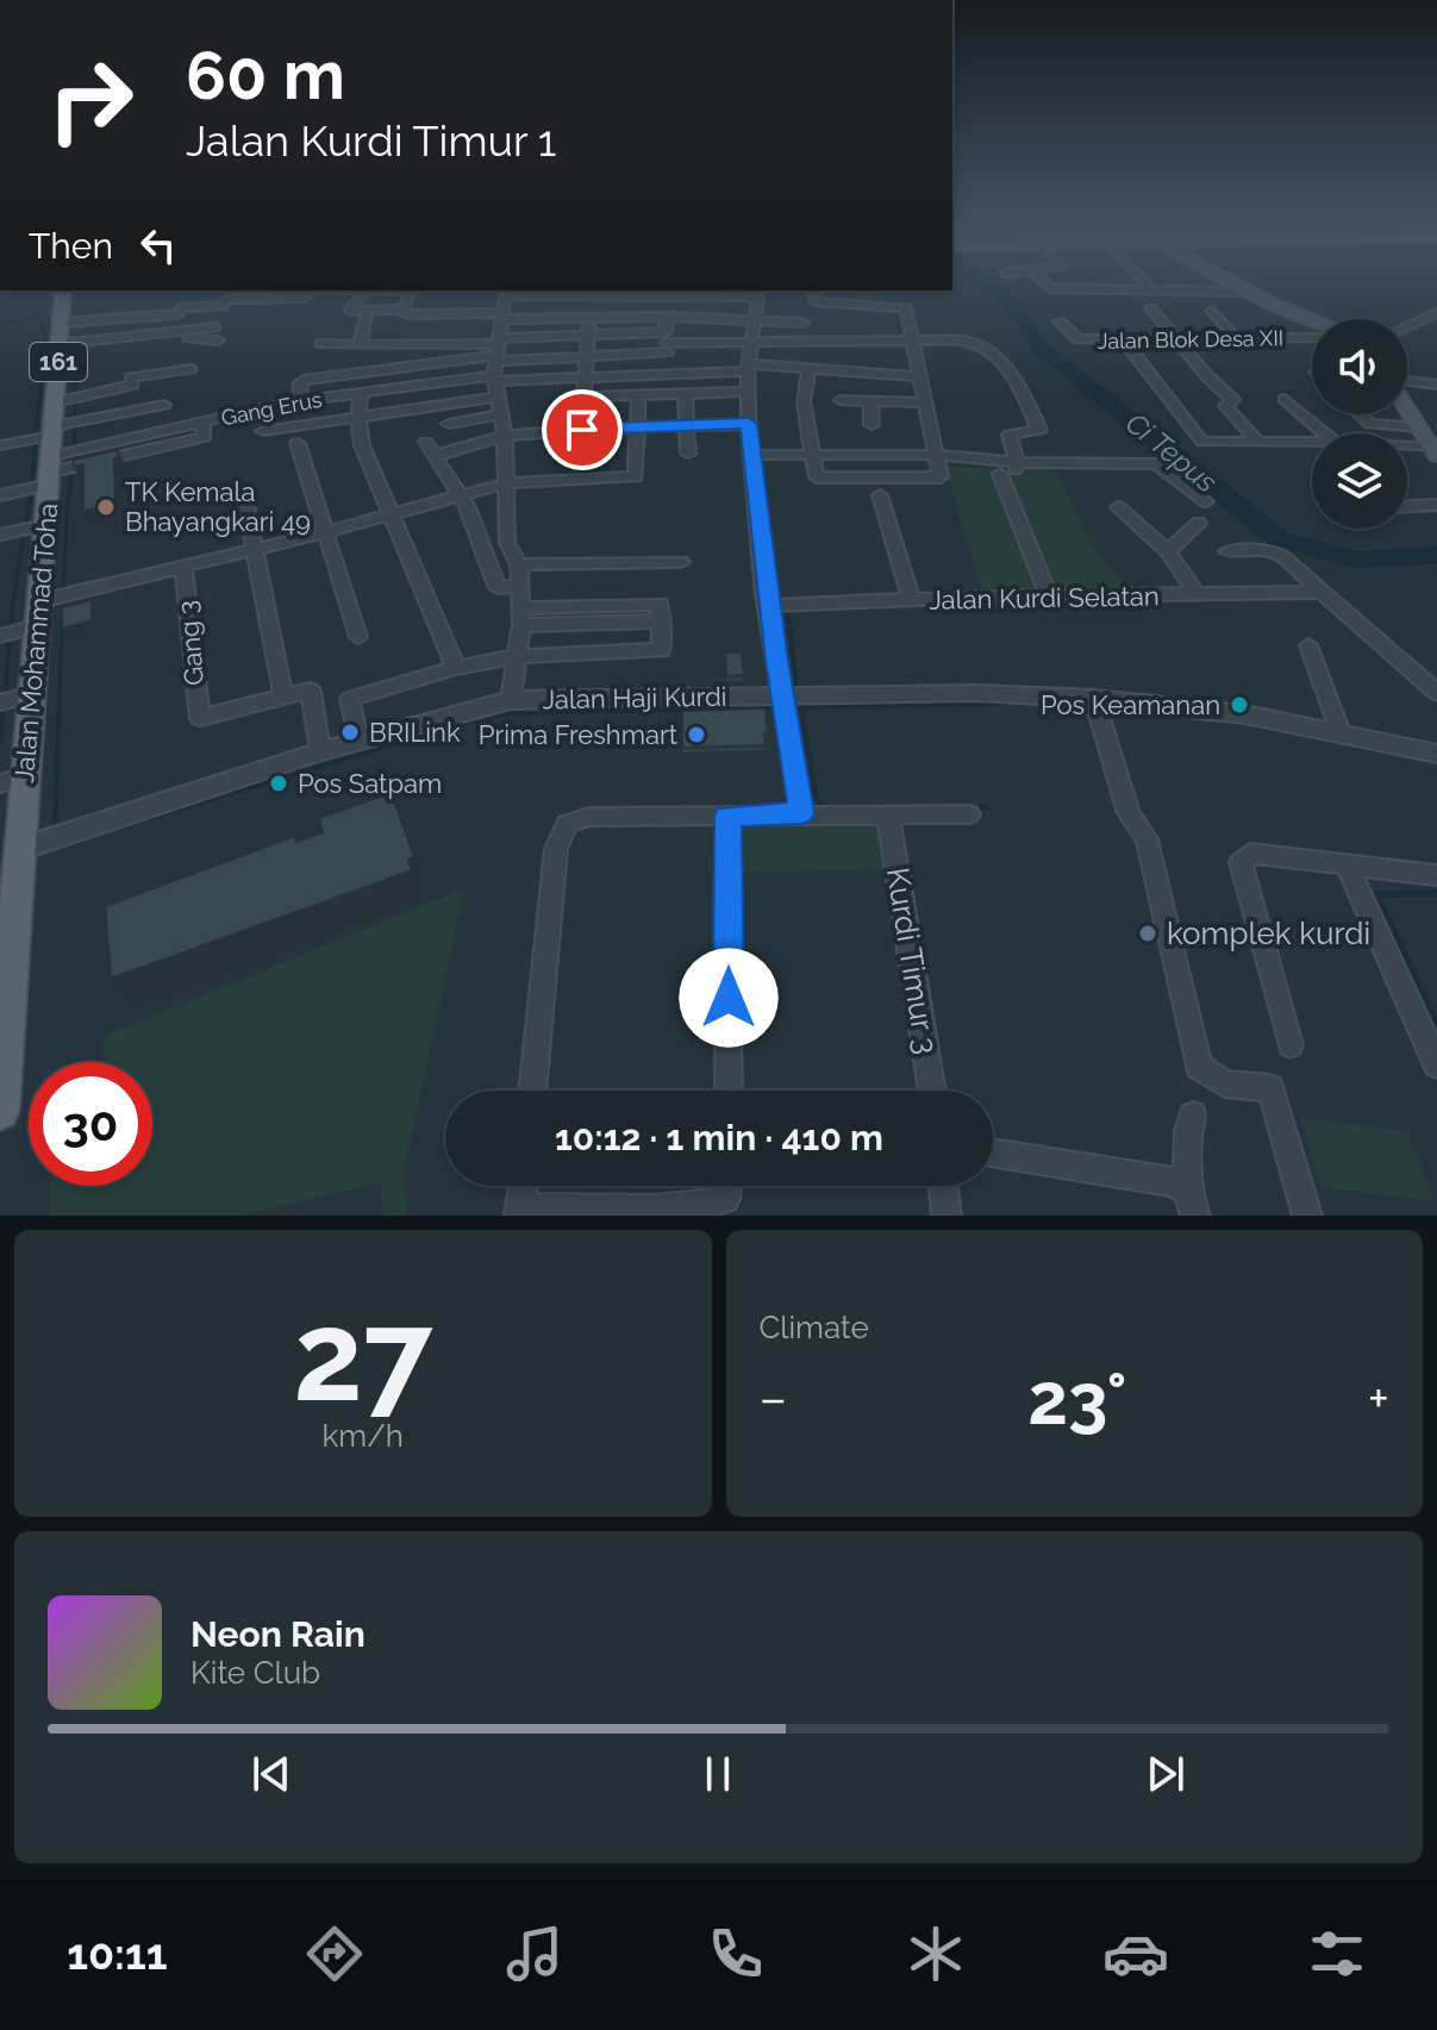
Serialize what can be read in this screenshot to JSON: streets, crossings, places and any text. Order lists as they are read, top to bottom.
{
  "streets": {
    "main road": ["161", "Jalan Mohammad Toha"],
    "street": [
      "Jalan Blok Desa XII",
      "Gang Erus",
      "Jalan Kurdi Selatan",
      "Gang 3",
      "Jalan Haji Kurdi",
      "Kurdi Timur 3"
    ]
  },
  "crossings": [
    ["Gang Erus", "Jalan Mohammad Toha"],
    ["Jalan Mohammad Toha", "Jalan Haji Kurdi"]
  ],
  "water": ["Ci Tepus"],
  "places": [
    "TK Kemala Bhayangkari 49",
    "Pos Keamanan",
    "BRILink",
    "Prima Freshmart",
    "Pos Satpam",
    "komplek kurdi"
  ],
  "page": {
    "turn": ["60 m", "Jalan Kurdi Timur 1"],
    "then": "Then",
    "limit": "30",
    "trip": "10:12 · 1 min · 410 m",
    "tile": [
      ["27", "km/h"],
      "Climate"
    ],
    "heat": ["−", "23°", "+"],
    "song": ["Neon Rain", "Kite Club"],
    "tabs": "10:11"
  }
}
